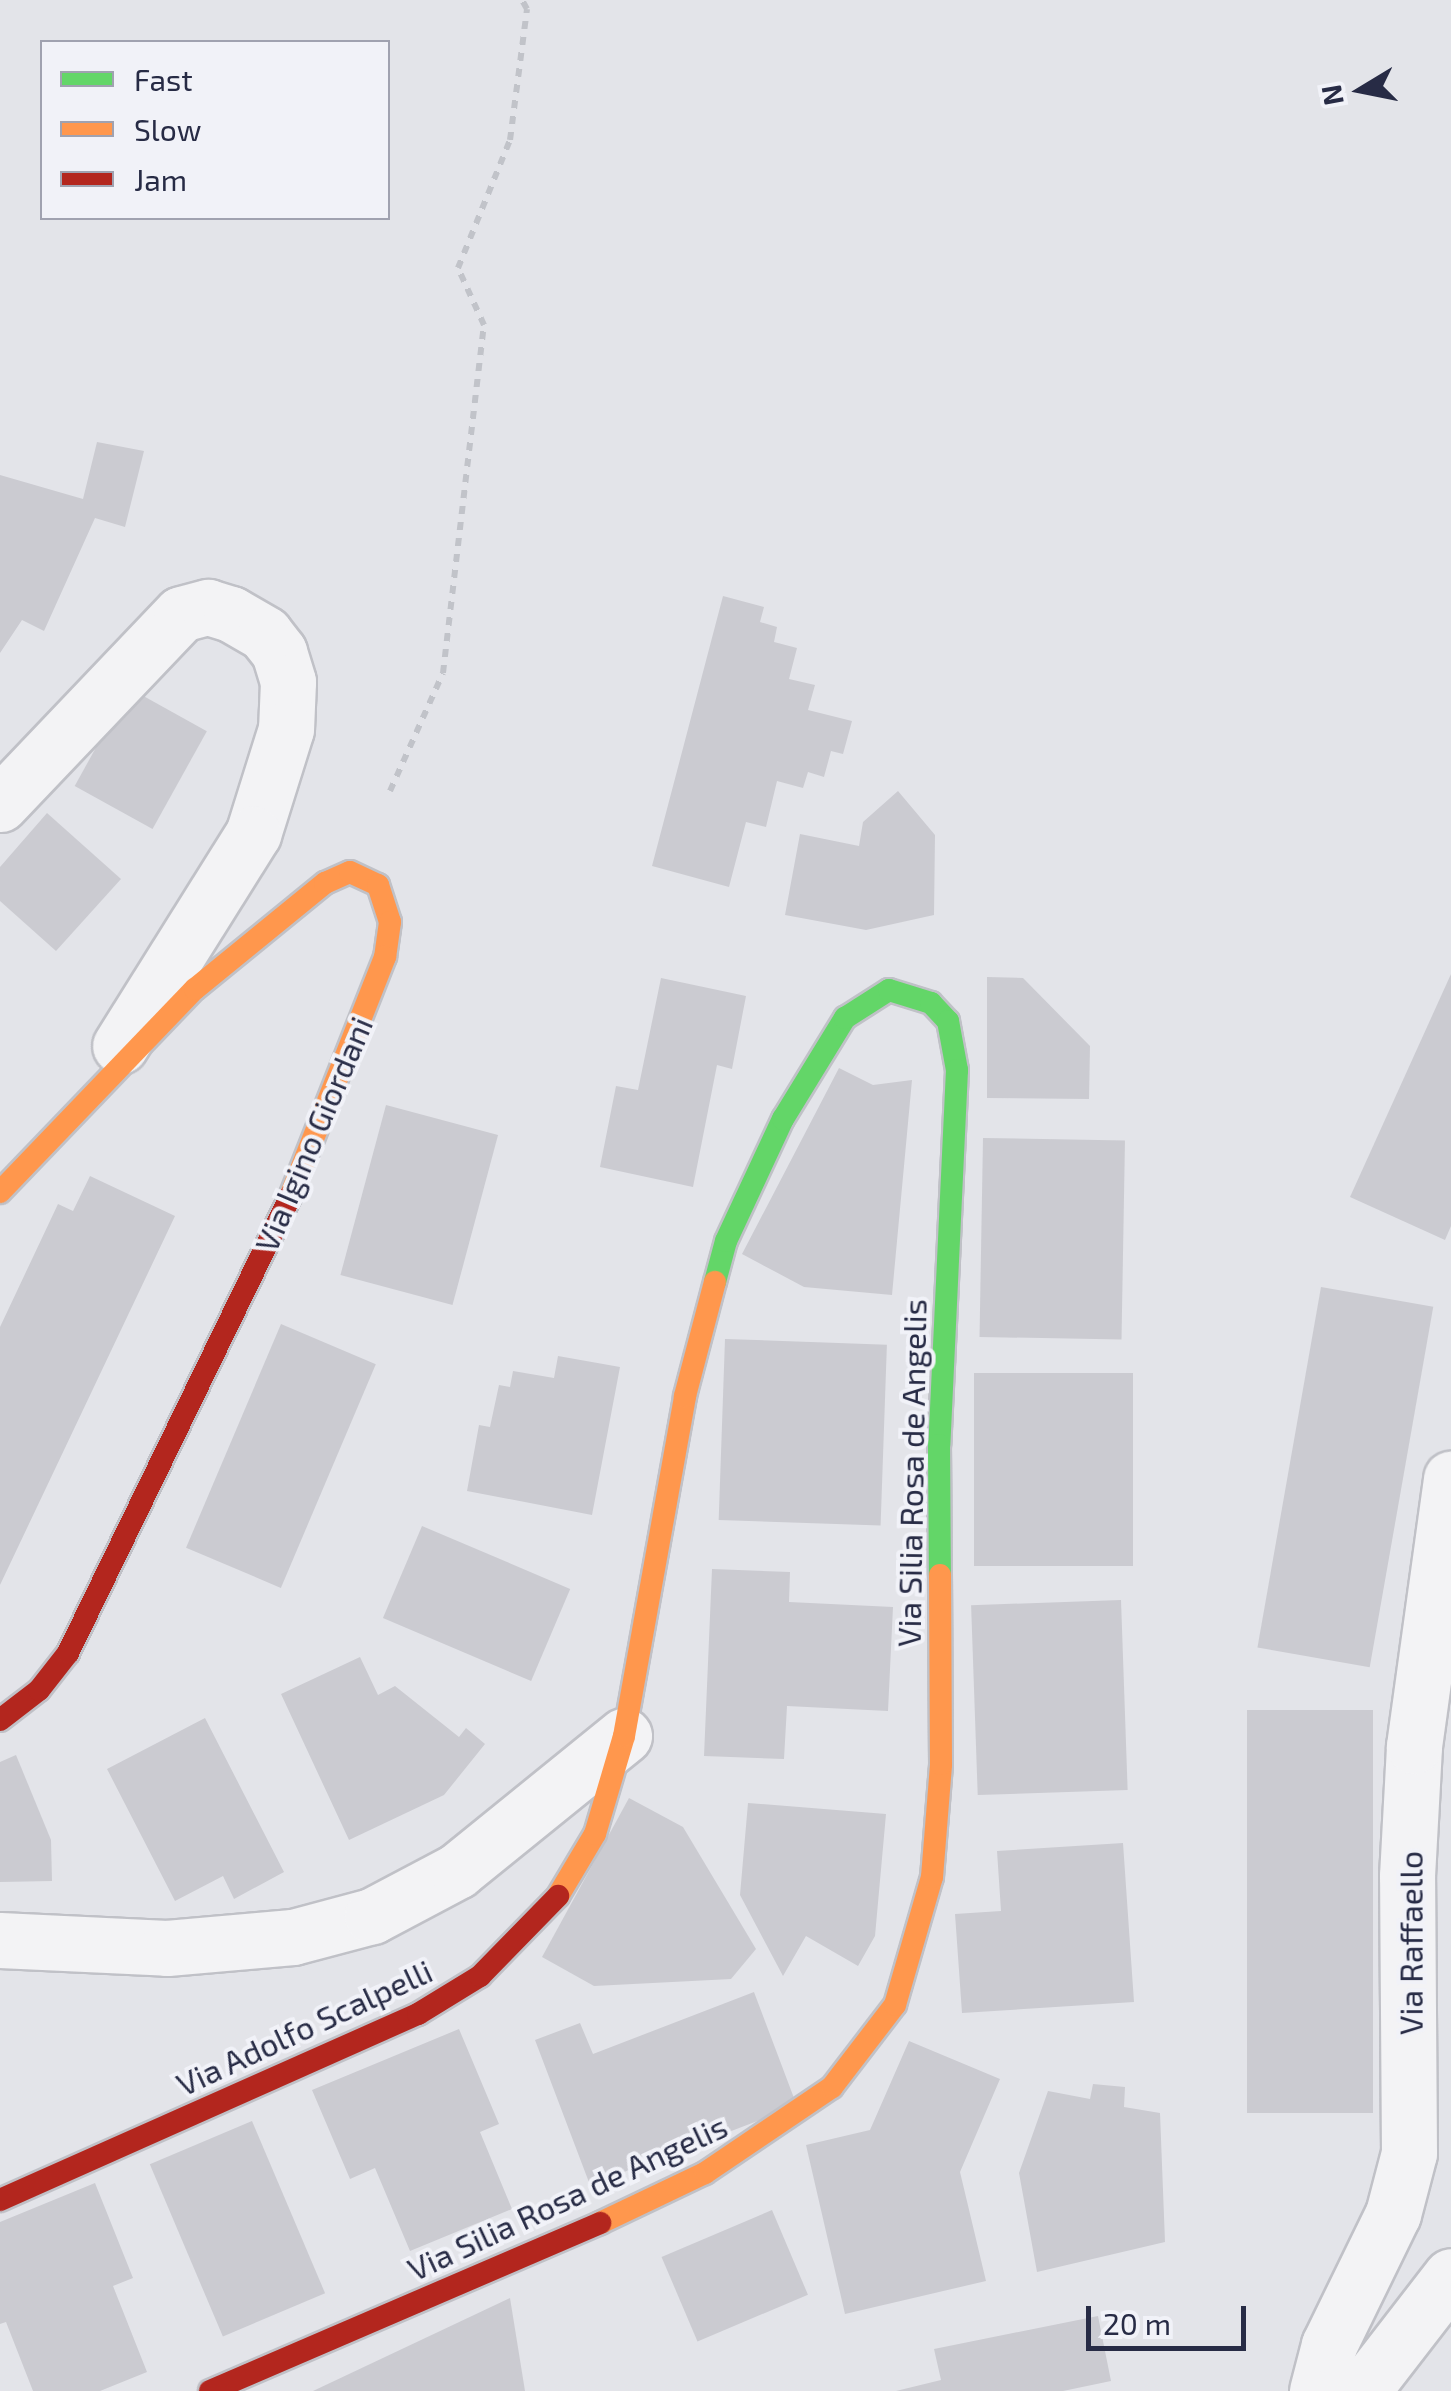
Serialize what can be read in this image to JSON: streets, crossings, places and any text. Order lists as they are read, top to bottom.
{
  "streets": {
    "street": [
      "Via Igino Giordani",
      "Via Silia Rosa de Angelis",
      "Via Raffaello",
      "Via Adolfo Scalpelli"
    ]
  },
  "crossings": [
    ["Via Silia Rosa de Angelis", "Via Adolfo Scalpelli"]
  ],
  "legend": ["Fast", "Slow", "Jam"],
  "scale_bar": "20 m",
  "north": "left"
}
